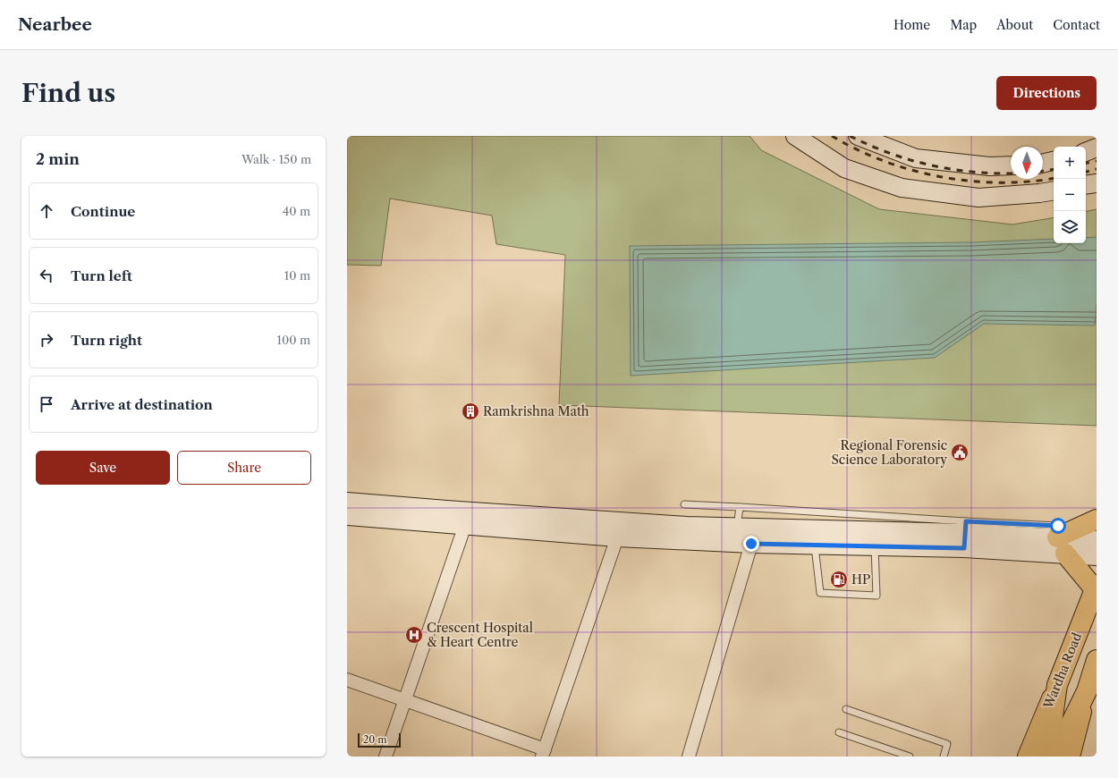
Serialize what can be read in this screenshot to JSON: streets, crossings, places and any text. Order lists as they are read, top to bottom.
{
  "streets": {
    "main road": ["Wardha Road"]
  },
  "places": {
    "building": ["Ramkrishna Math"],
    "public building": ["Regional Forensic Science Laboratory"],
    "fuel station": ["HP"],
    "hospital": ["Crescent Hospital & Heart Centre"]
  },
  "scale_bar": "20 m",
  "north": "bottom",
  "page": {
    "header": "Nearbee",
    "nav": [
      "Home",
      "Map",
      "About",
      "Contact"
    ],
    "buttons": [
      "Directions",
      ["Save", "Share"]
    ],
    "title": "Find us",
    "heading": ["2 min", "Walk · 150 m"],
    "map_buttons": ["+", "−"],
    "list": [
      ["Continue", "40 m"],
      ["Turn left", "10 m"],
      ["Turn right", "100 m"],
      "Arrive at destination"
    ],
    "scale": "20 m"
  }
}
